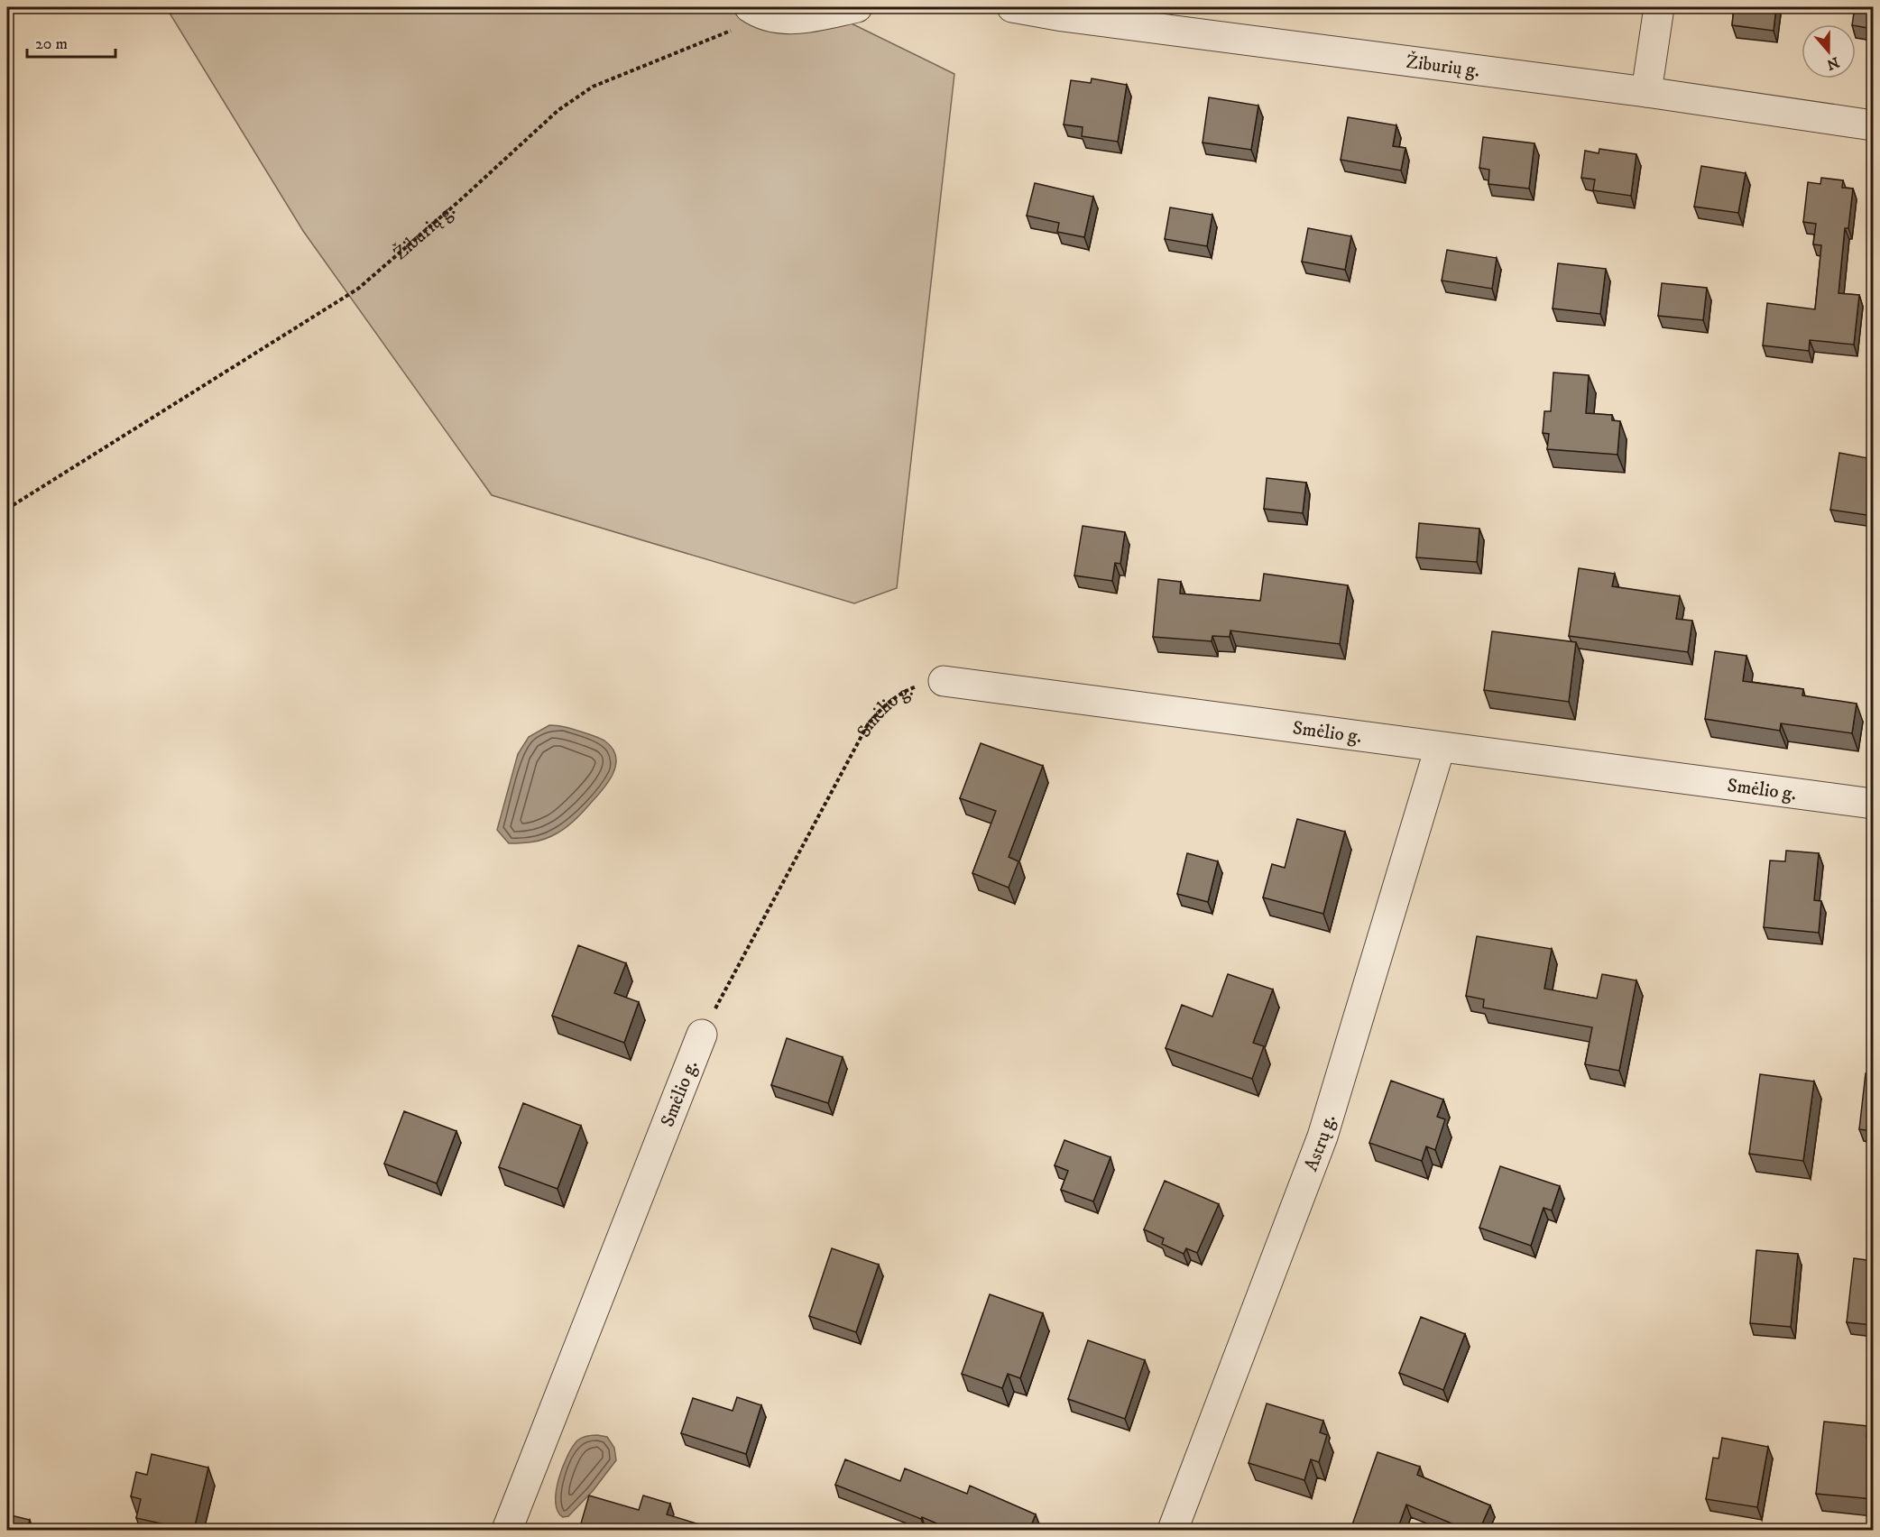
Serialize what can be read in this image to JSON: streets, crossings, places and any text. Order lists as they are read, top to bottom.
{
  "streets": {
    "street": ["Žiburių g.", "Smėlio g.", "Astrų g."]
  },
  "crossings": [
    ["Smėlio g.", "Astrų g."]
  ],
  "scale_bar": "20 m",
  "north": "bottom"
}
